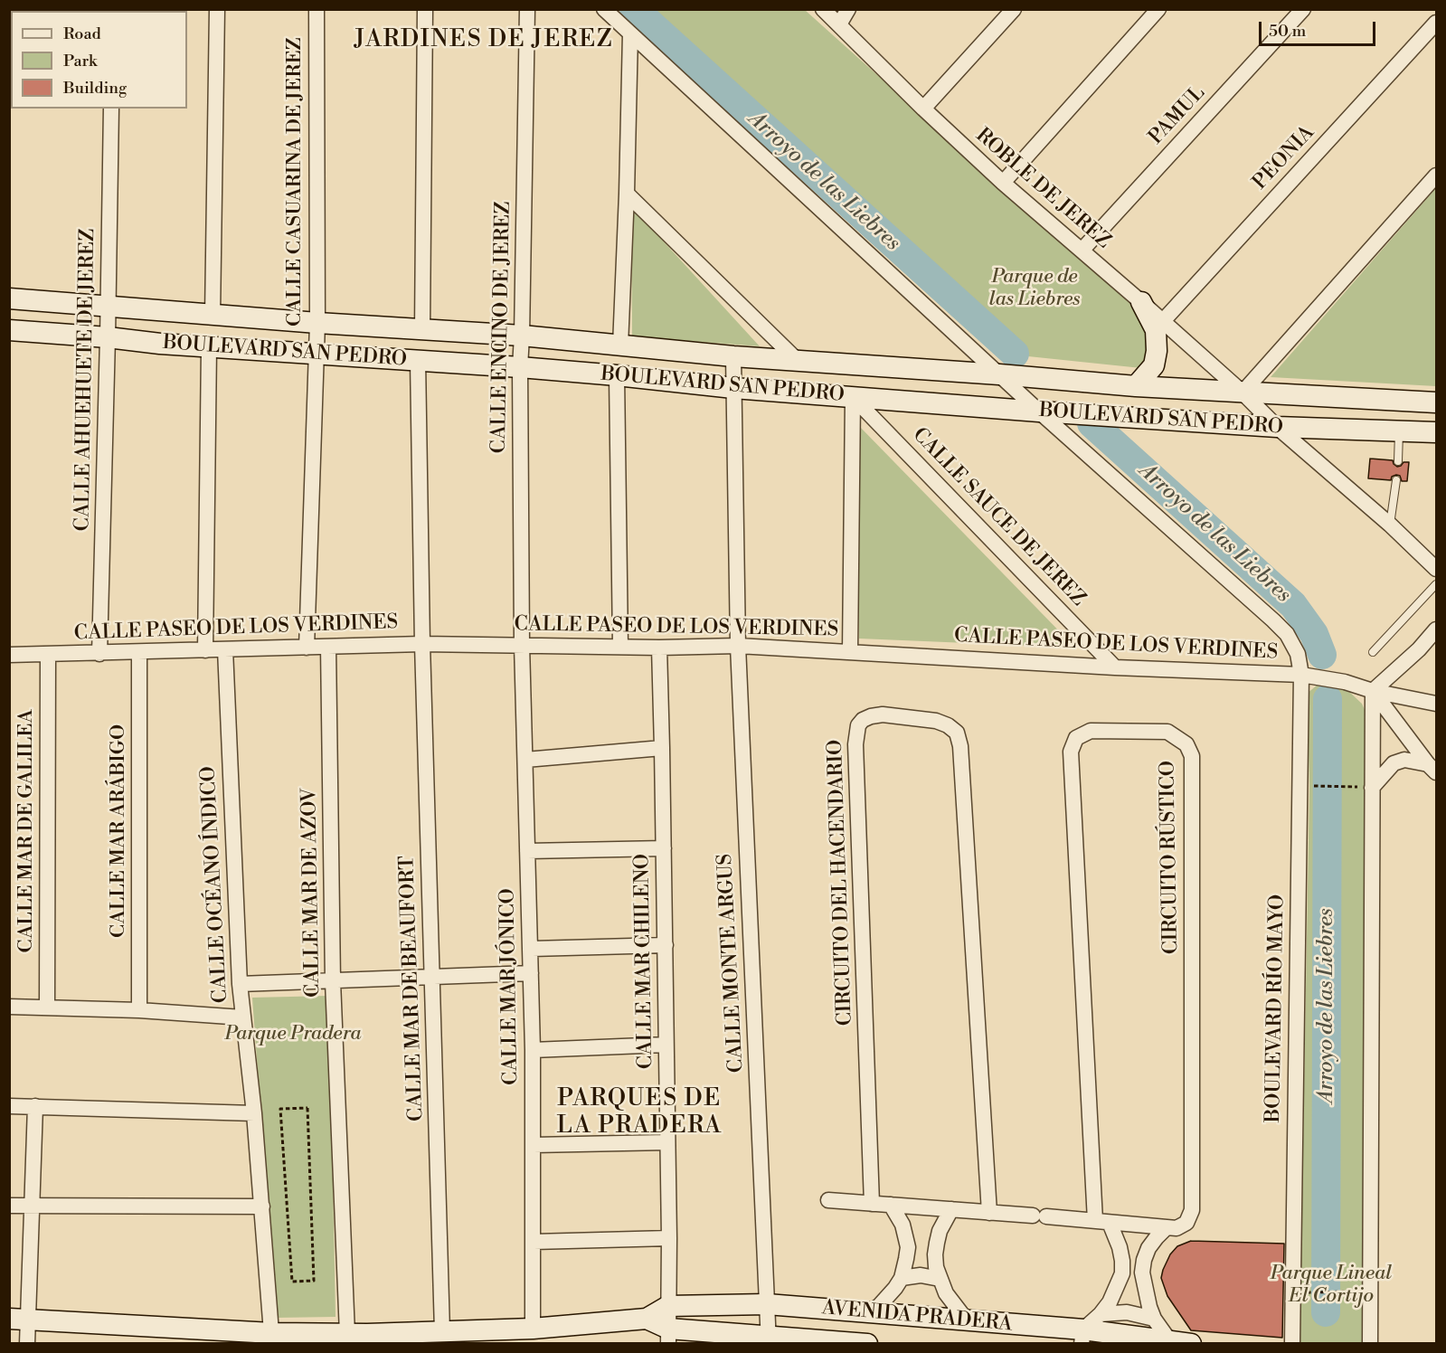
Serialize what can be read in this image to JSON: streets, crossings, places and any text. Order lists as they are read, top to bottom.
{
  "streets": {
    "street": [
      "PAMUL",
      "PEONIA",
      "CALLE CASUARINA DE JEREZ",
      "ROBLE DE JEREZ",
      "CALLE ENCINO DE JEREZ",
      "BOULEVARD SAN PEDRO",
      "CALLE AHUEHUETE DE JEREZ",
      "CALLE SAUCE DE JEREZ",
      "CALLE PASEO DE LOS VERDINES",
      "CALLE MAR DE GALILEA",
      "CALLE MAR ARÁBIGO",
      "CIRCUITO RÚSTICO",
      "CIRCUITO DEL HACENDARIO",
      "CALLE OCÉANO ÍNDICO",
      "CALLE MAR DE AZOV",
      "CALLE MAR CHILENO",
      "CALLE MONTE ARGUS",
      "CALLE MAR JÓNICO",
      "CALLE MAR DE BEAUFORT",
      "BOULEVARD RÍO MAYO",
      "AVENIDA PRADERA"
    ]
  },
  "crossings": [
    ["PAMUL", "ROBLE DE JEREZ"],
    ["PEONIA", "ROBLE DE JEREZ"],
    ["CALLE CASUARINA DE JEREZ", "BOULEVARD SAN PEDRO"],
    ["CALLE CASUARINA DE JEREZ", "CALLE PASEO DE LOS VERDINES"],
    ["ROBLE DE JEREZ", "BOULEVARD SAN PEDRO"],
    ["CALLE ENCINO DE JEREZ", "BOULEVARD SAN PEDRO"],
    ["CALLE ENCINO DE JEREZ", "CALLE PASEO DE LOS VERDINES"],
    ["CALLE ENCINO DE JEREZ", "CALLE MAR JÓNICO"],
    ["BOULEVARD SAN PEDRO", "CALLE AHUEHUETE DE JEREZ"],
    ["BOULEVARD SAN PEDRO", "CALLE SAUCE DE JEREZ"],
    ["BOULEVARD SAN PEDRO", "CALLE MONTE ARGUS"],
    ["BOULEVARD SAN PEDRO", "CALLE MAR DE BEAUFORT"],
    ["BOULEVARD SAN PEDRO", "BOULEVARD RÍO MAYO"],
    ["CALLE AHUEHUETE DE JEREZ", "CALLE PASEO DE LOS VERDINES"],
    ["CALLE SAUCE DE JEREZ", "CALLE PASEO DE LOS VERDINES"],
    ["CALLE PASEO DE LOS VERDINES", "CALLE MAR DE GALILEA"],
    ["CALLE PASEO DE LOS VERDINES", "CALLE MAR ARÁBIGO"],
    ["CALLE PASEO DE LOS VERDINES", "CALLE OCÉANO ÍNDICO"],
    ["CALLE PASEO DE LOS VERDINES", "CALLE MAR DE AZOV"],
    ["CALLE PASEO DE LOS VERDINES", "CALLE MAR CHILENO"],
    ["CALLE PASEO DE LOS VERDINES", "CALLE MONTE ARGUS"],
    ["CALLE PASEO DE LOS VERDINES", "CALLE MAR JÓNICO"],
    ["CALLE PASEO DE LOS VERDINES", "CALLE MAR DE BEAUFORT"],
    ["CALLE PASEO DE LOS VERDINES", "BOULEVARD RÍO MAYO"],
    ["CIRCUITO RÚSTICO", "CIRCUITO DEL HACENDARIO"],
    ["CIRCUITO RÚSTICO", "AVENIDA PRADERA"],
    ["CALLE OCÉANO ÍNDICO", "AVENIDA PRADERA"],
    ["CALLE MAR DE AZOV", "AVENIDA PRADERA"],
    ["CALLE MAR CHILENO", "AVENIDA PRADERA"],
    ["CALLE MONTE ARGUS", "AVENIDA PRADERA"],
    ["CALLE MAR JÓNICO", "AVENIDA PRADERA"],
    ["CALLE MAR DE BEAUFORT", "AVENIDA PRADERA"]
  ],
  "districts": ["JARDINES DE JEREZ", "PARQUES DE LA PRADERA"],
  "water": ["Arroyo de las Liebres"],
  "parks": ["Parque de las Liebres", "Parque Pradera", "Parque Lineal El Cortijo"],
  "legend": ["Road", "Park", "Building"],
  "scale_bar": "50 m"
}
